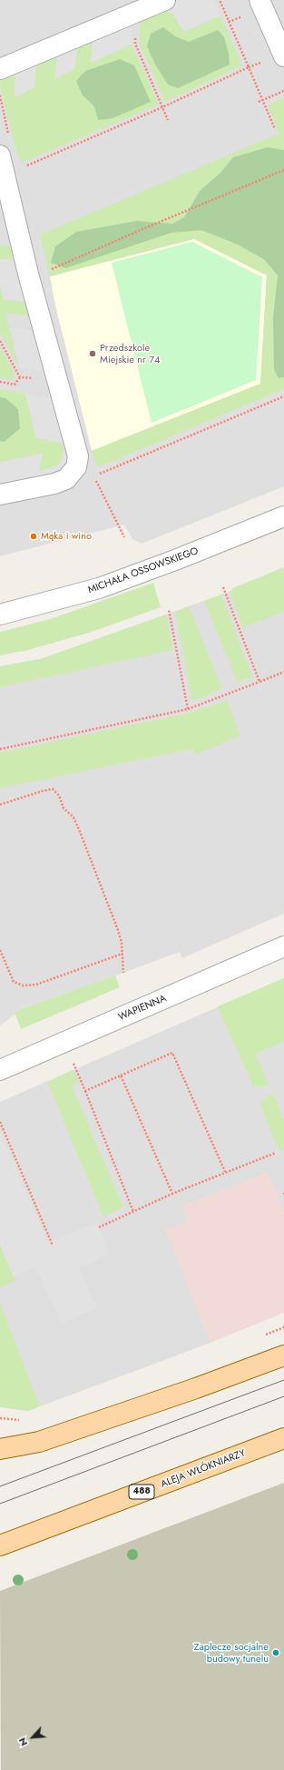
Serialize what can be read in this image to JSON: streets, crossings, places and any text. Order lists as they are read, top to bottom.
{
  "streets": {
    "main road": ["ALEJA WŁÓKNIARZY", "488"],
    "street": ["MICHAŁA OSSOWSKIEGO", "WAPIENNA"]
  },
  "places": ["Przedszkole Miejskie nr 74", "Mąka i wino", "Zaplecze socjalne budowy tunelu"],
  "north": "bottom left"
}
